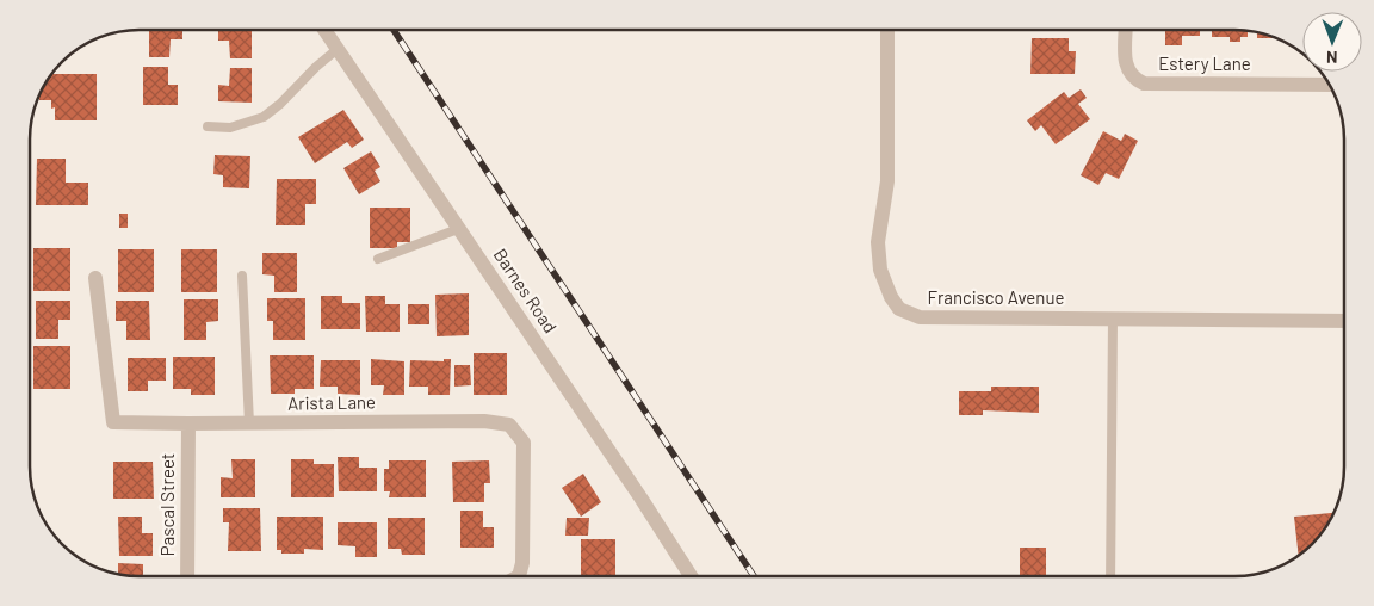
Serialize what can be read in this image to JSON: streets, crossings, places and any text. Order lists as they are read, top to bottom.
{
  "streets": {
    "street": [
      "Estery Lane",
      "Barnes Road",
      "Francisco Avenue",
      "Arista Lane",
      "Pascal Street"
    ]
  },
  "crossings": [
    ["Arista Lane", "Pascal Street"]
  ],
  "north": "bottom"
}
